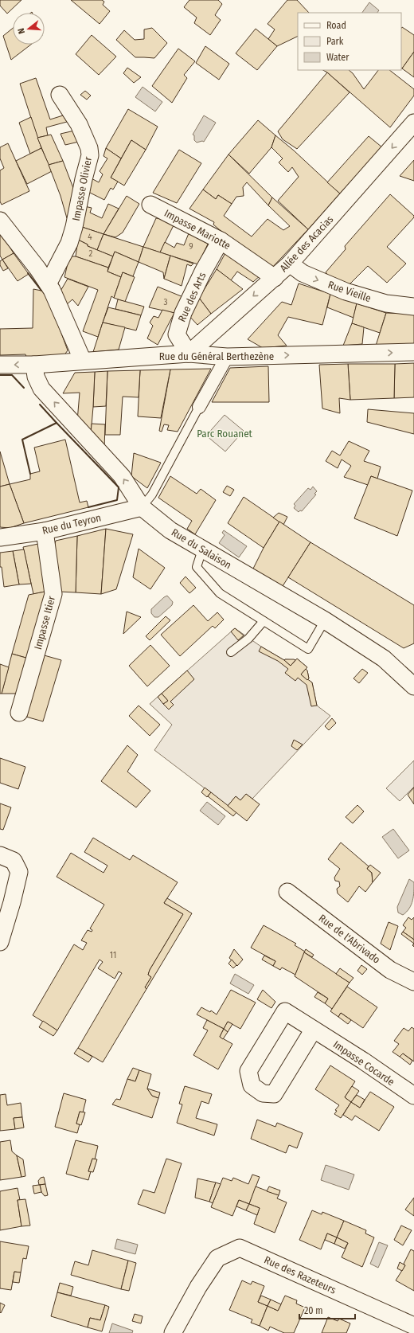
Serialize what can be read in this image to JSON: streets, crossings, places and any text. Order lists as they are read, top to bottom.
{
  "streets": {
    "street": [
      "Impasse Olivier",
      "Impasse Mariotte",
      "Allée des Acacias",
      "Rue Vieille",
      "Rue des Arts",
      "Rue du Général Berthezène",
      "Rue du Teyron",
      "Rue du Salaison",
      "Impasse Itier",
      "Rue de l'Abrivado",
      "Impasse Cocarde",
      "Rue des Razeteurs"
    ]
  },
  "crossings": [
    ["Impasse Mariotte", "Allée des Acacias"],
    ["Impasse Mariotte", "Rue des Arts"],
    ["Allée des Acacias", "Rue Vieille"],
    ["Allée des Acacias", "Rue des Arts"],
    ["Allée des Acacias", "Rue du Général Berthezène"],
    ["Rue des Arts", "Rue du Général Berthezène"],
    ["Rue du Général Berthezène", "Rue du Salaison"],
    ["Rue du Teyron", "Rue du Salaison"],
    ["Rue du Teyron", "Impasse Itier"]
  ],
  "one_way": ["Allée des Acacias", "Rue Vieille", "Rue du Salaison"],
  "parks": ["Parc Rouanet"],
  "house_numbers": [
    "4",
    "9",
    "2",
    "3",
    "11"
  ],
  "legend": ["Road", "Park", "Water"],
  "scale_bar": "20 m",
  "north": "left"
}
